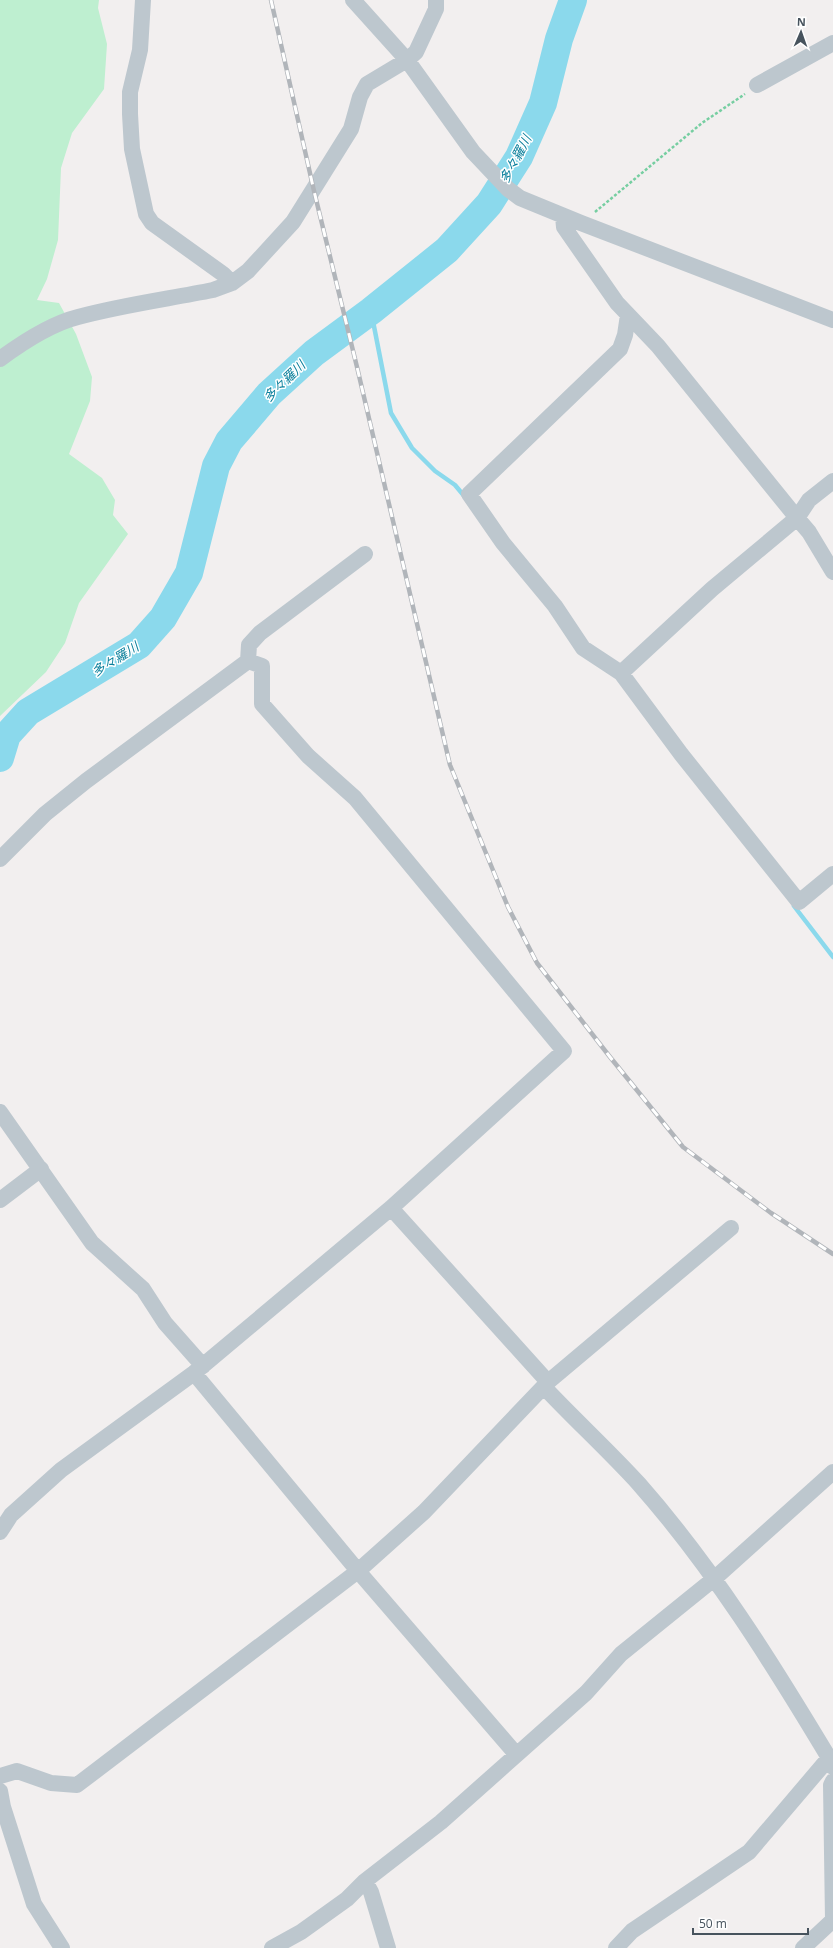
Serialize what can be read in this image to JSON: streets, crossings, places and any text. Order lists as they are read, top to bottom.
{
  "water": ["多々羅川"],
  "scale_bar": "50 m",
  "north": "top"
}
